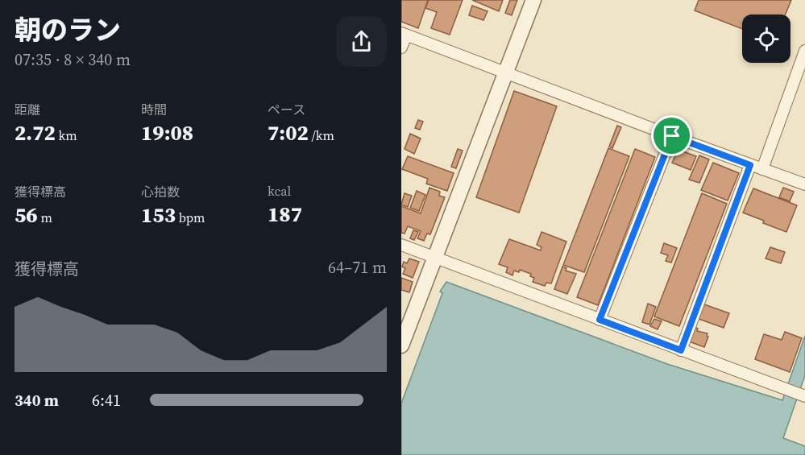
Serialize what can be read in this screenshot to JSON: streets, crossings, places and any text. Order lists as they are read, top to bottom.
{
  "page": {
    "heading": ["朝のラン", "07:35 · 8 × 340 m"],
    "stats": [
      ["距離", "2.72 km"],
      ["時間", "19:08"],
      ["ペース", "7:02 /km"],
      ["獲得標高", "56 m"],
      ["心拍数", "153 bpm"],
      ["kcal", "187"]
    ],
    "chart": ["獲得標高", "64–71 m"],
    "list": [
      {
        "name": "340 m",
        "note": "6:41"
      }
    ]
  }
}
